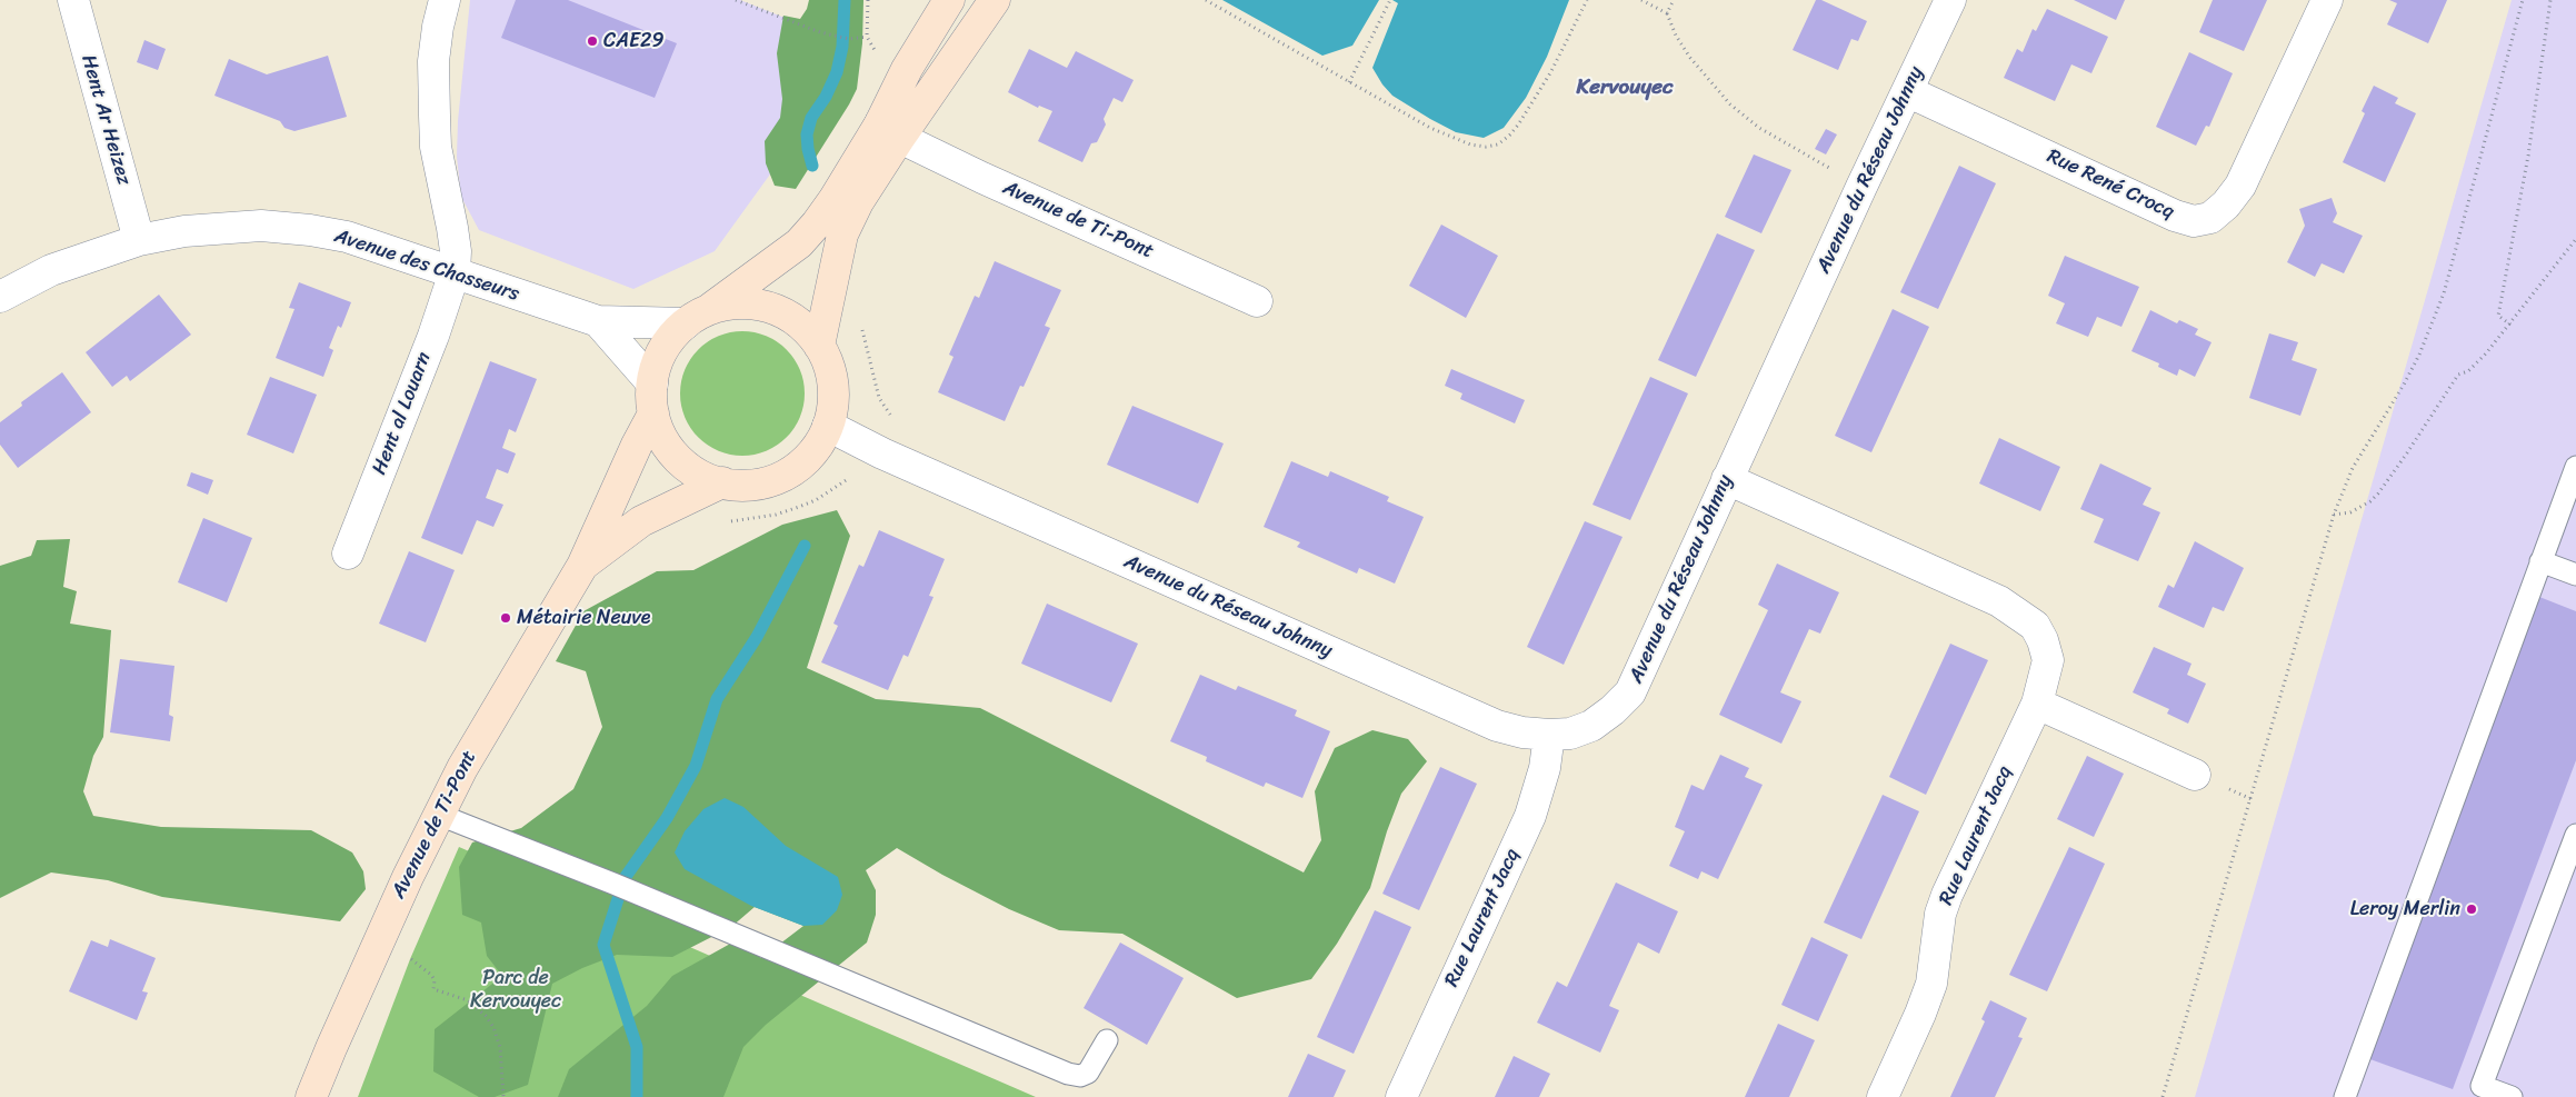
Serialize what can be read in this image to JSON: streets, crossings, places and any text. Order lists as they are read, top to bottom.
{
  "streets": {
    "street": [
      "Hent Ar Heizez",
      "Avenue du Réseau Johnny",
      "Rue René Crocq",
      "Avenue de Ti-Pont",
      "Avenue des Chasseurs",
      "Hent al Louarn",
      "Rue Laurent Jacq"
    ]
  },
  "crossings": [
    ["Hent Ar Heizez", "Avenue des Chasseurs"],
    ["Avenue du Réseau Johnny", "Rue René Crocq"],
    ["Avenue du Réseau Johnny", "Avenue de Ti-Pont"],
    ["Avenue du Réseau Johnny", "Avenue des Chasseurs"],
    ["Avenue du Réseau Johnny", "Rue Laurent Jacq"],
    ["Avenue de Ti-Pont", "Avenue des Chasseurs"],
    ["Avenue des Chasseurs", "Hent al Louarn"]
  ],
  "districts": ["Kervouyec"],
  "parks": ["Parc de Kervouyec"],
  "places": ["CAE29", "Métairie Neuve", "Leroy Merlin"]
}
